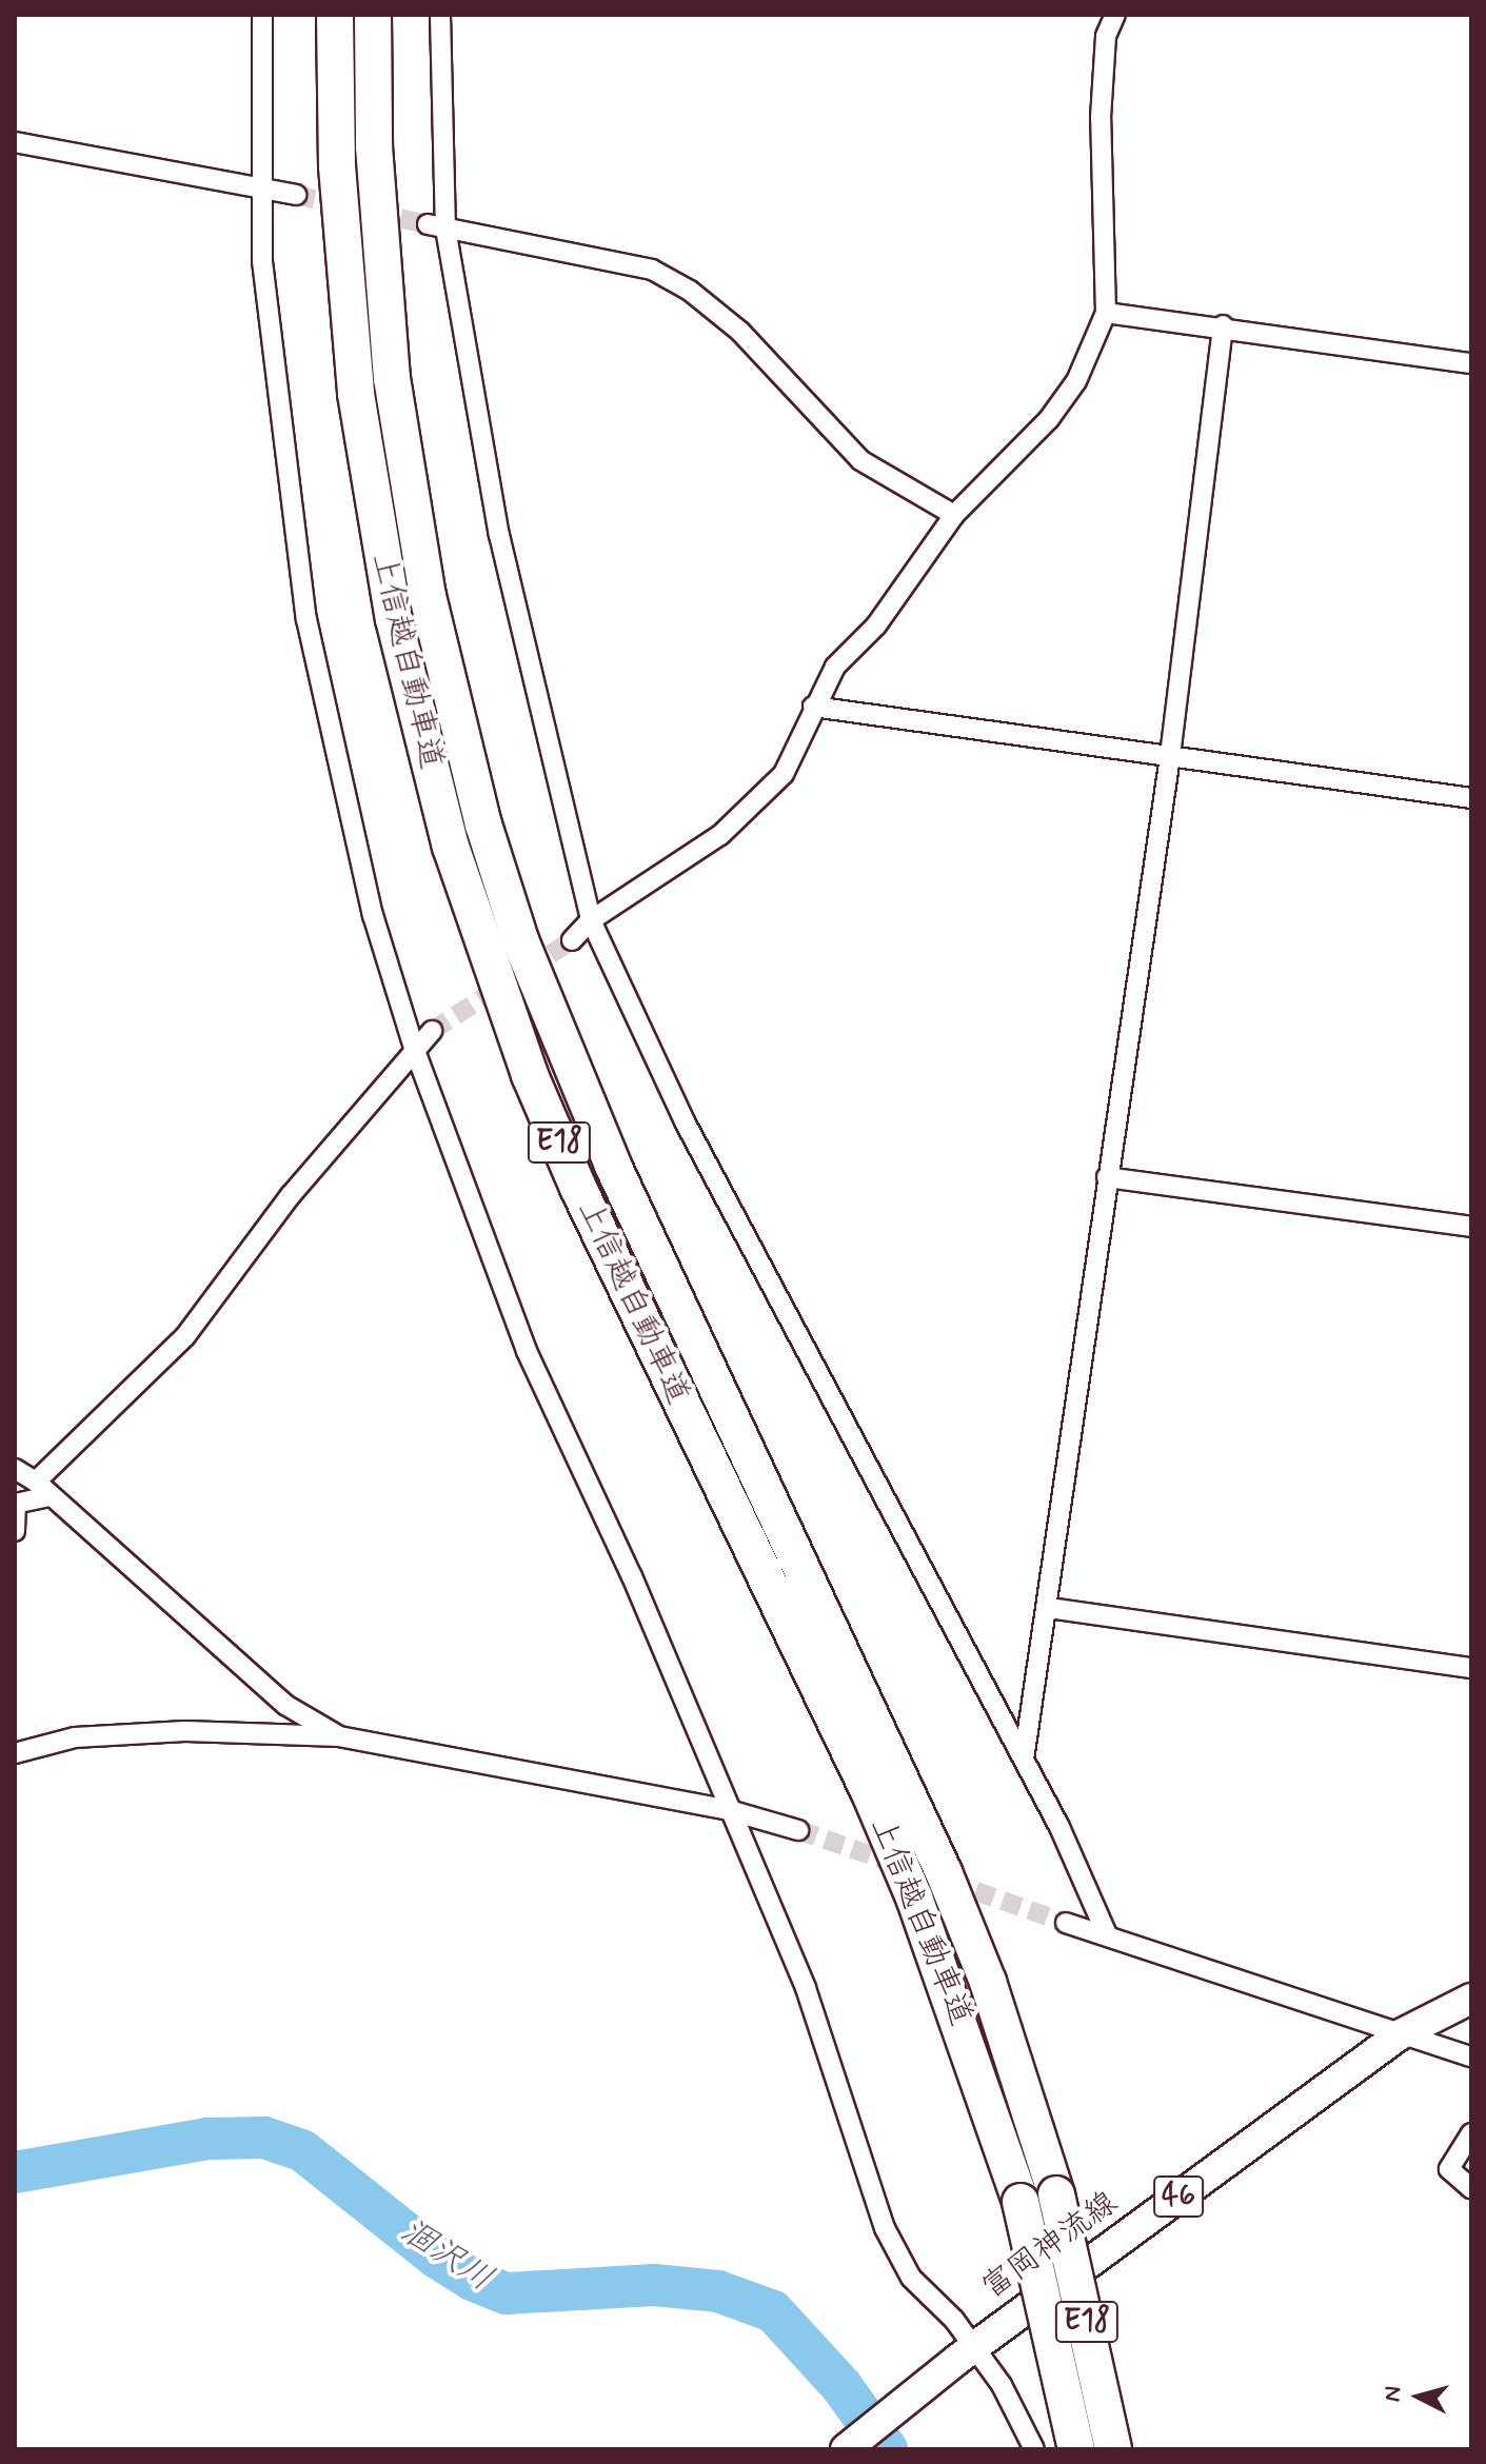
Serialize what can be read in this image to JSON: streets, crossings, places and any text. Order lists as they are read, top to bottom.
{
  "streets": {
    "highway": ["上信越自動車道", "E18"],
    "main road": ["46", "富岡神流線"]
  },
  "water": ["涸沢川"],
  "north": "left"
}
